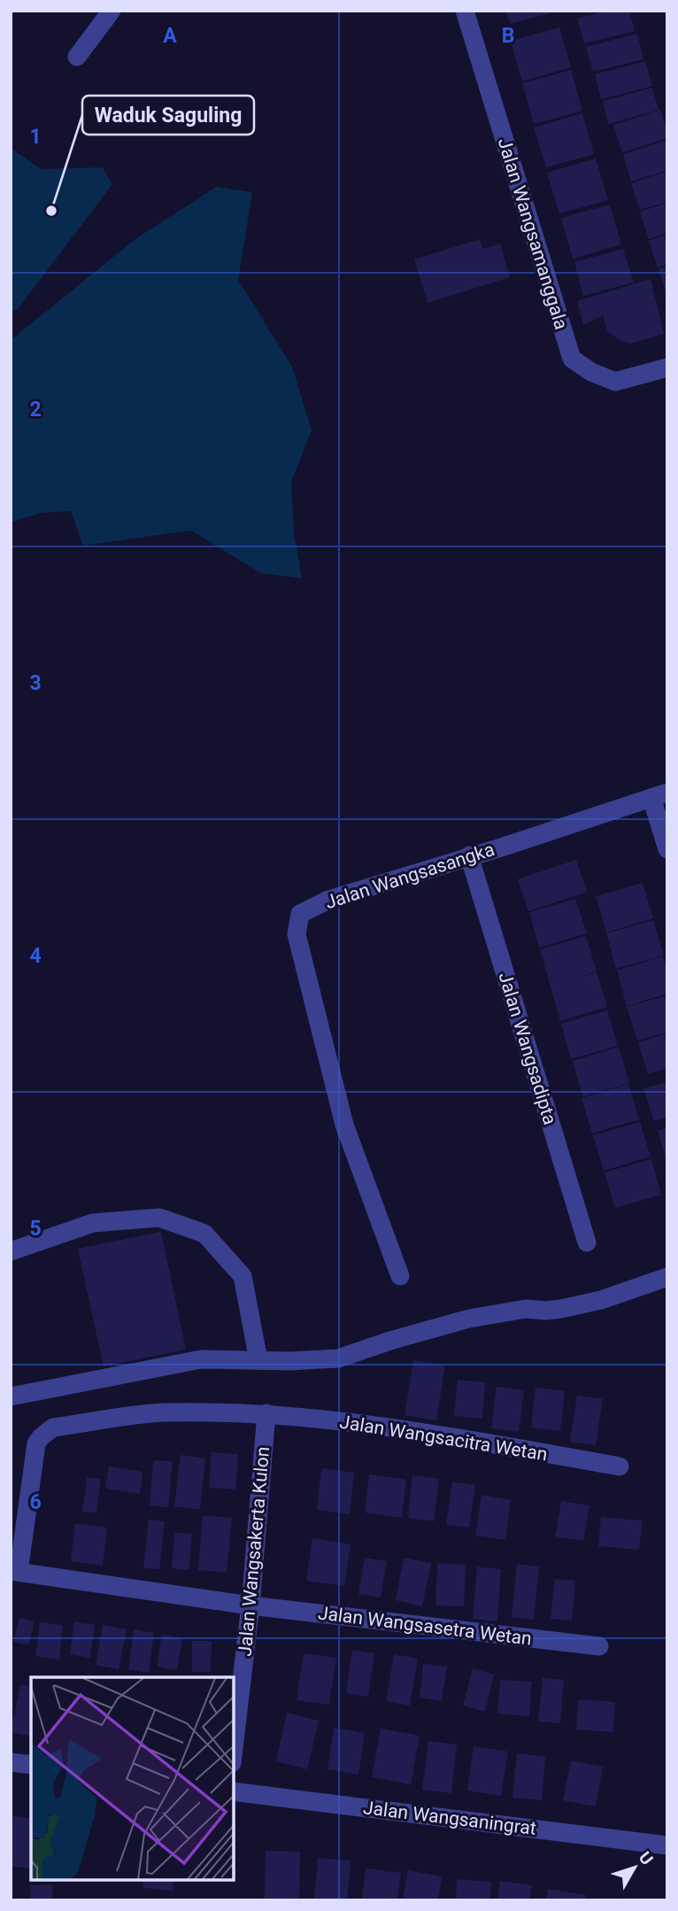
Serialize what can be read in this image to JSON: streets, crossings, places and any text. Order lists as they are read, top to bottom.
{
  "streets": {
    "street": [
      "Jalan Wangsamanggala",
      "Jalan Wangsasangka",
      "Jalan Wangsadipta",
      "Jalan Wangsacitra Wetan",
      "Jalan Wangsakerta Kulon",
      "Jalan Wangsasetra Wetan",
      "Jalan Wangsaningrat"
    ]
  },
  "crossings": [
    ["Jalan Wangsasangka", "Jalan Wangsadipta"],
    ["Jalan Wangsacitra Wetan", "Jalan Wangsakerta Kulon"],
    ["Jalan Wangsacitra Wetan", "Jalan Wangsasetra Wetan"],
    ["Jalan Wangsakerta Kulon", "Jalan Wangsasetra Wetan"]
  ],
  "places": ["Waduk Saguling"],
  "north": "top right",
  "grid": {
    "columns": ["A", "B"],
    "rows": [
      "1",
      "2",
      "3",
      "4",
      "5",
      "6"
    ]
  }
}
